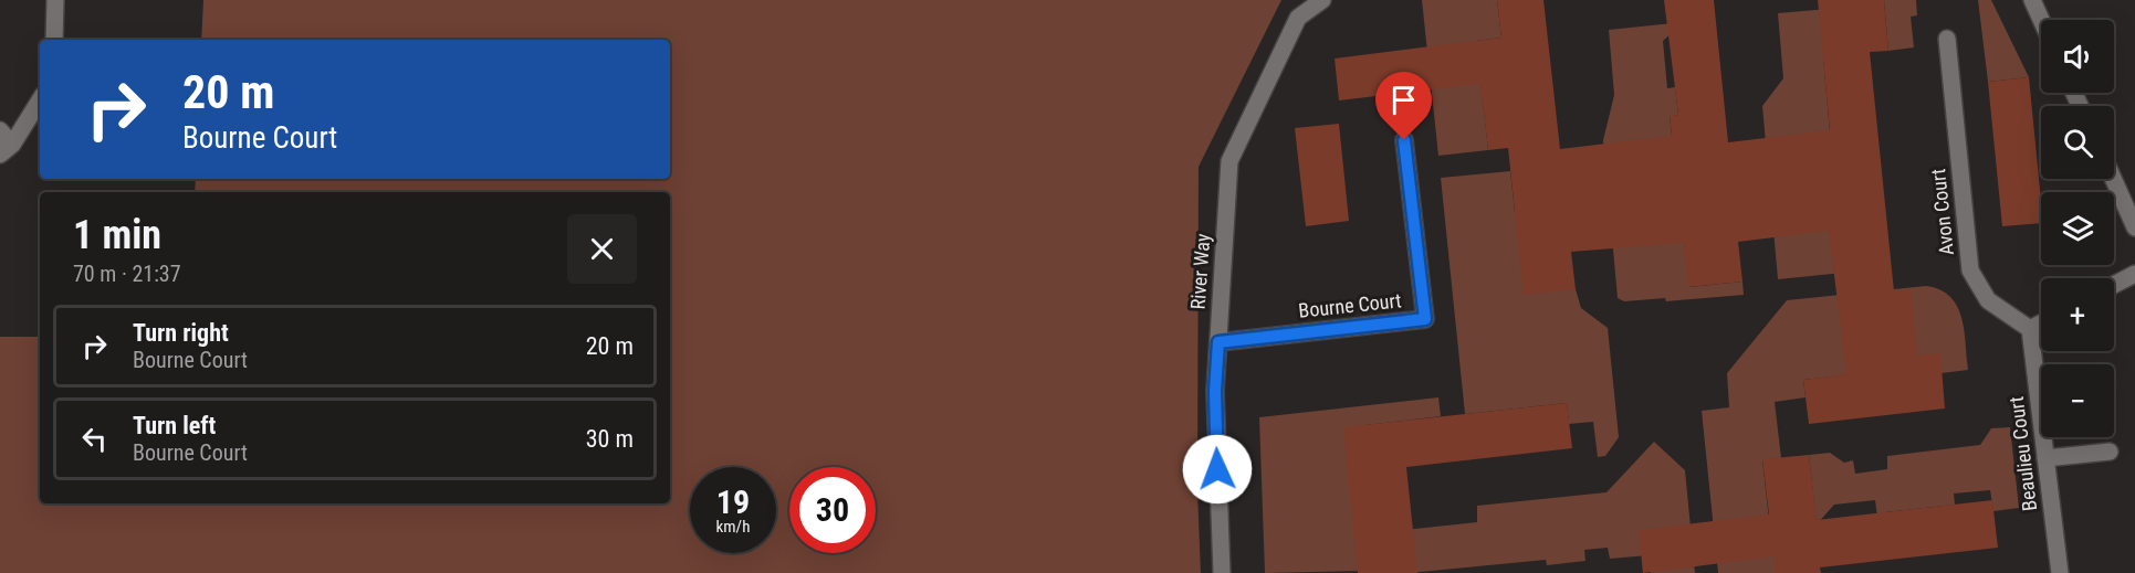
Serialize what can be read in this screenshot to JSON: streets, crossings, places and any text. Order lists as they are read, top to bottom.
{
  "streets": {
    "street": [
      "Avon Court",
      "River Way",
      "Bourne Court",
      "Beaulieu Court"
    ]
  },
  "crossings": [
    ["Avon Court", "Beaulieu Court"],
    ["River Way", "Bourne Court"]
  ],
  "page": {
    "map_buttons": ["+", "−"],
    "turn": ["20 m", "Bourne Court"],
    "heading": ["1 min", "70 m · 21:37"],
    "list": [
      {
        "name": "Turn right",
        "note": "Bourne Court",
        "value": "20 m"
      },
      {
        "name": "Turn left",
        "note": "Bourne Court",
        "value": "30 m"
      }
    ],
    "speed": "19 km/h",
    "limit": "30"
  }
}
